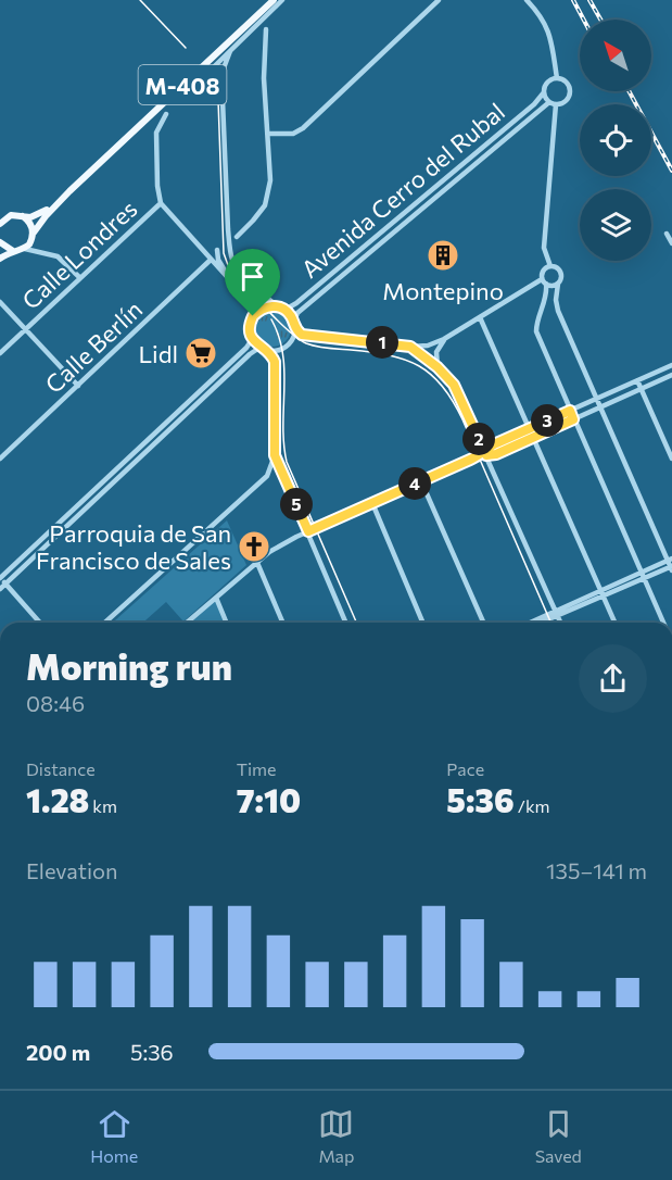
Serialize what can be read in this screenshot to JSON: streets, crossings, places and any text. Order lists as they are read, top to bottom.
{
  "streets": {
    "main road": ["M-408"],
    "street": ["Avenida Cerro del Rubal", "Calle Londres", "Calle Berlín"]
  },
  "crossings": [
    ["Avenida Cerro del Rubal", "Calle Londres"],
    ["Calle Londres", "Calle Berlín"]
  ],
  "places": {
    "building": ["Montepino"],
    "supermarket": ["Lidl"],
    "church": ["Parroquia de San Francisco de Sales"]
  },
  "north": "top left",
  "page": {
    "pins": [
      "1",
      "3",
      "2",
      "4",
      "5"
    ],
    "heading": ["Morning run", "08:46"],
    "stats": [
      ["Distance", "1.28 km"],
      ["Time", "7:10"],
      ["Pace", "5:36 /km"]
    ],
    "chart": ["Elevation", "135–141 m"],
    "list": [
      {
        "name": "200 m",
        "note": "5:36"
      }
    ],
    "tabs": ["Home", "Map", "Saved"]
  }
}
